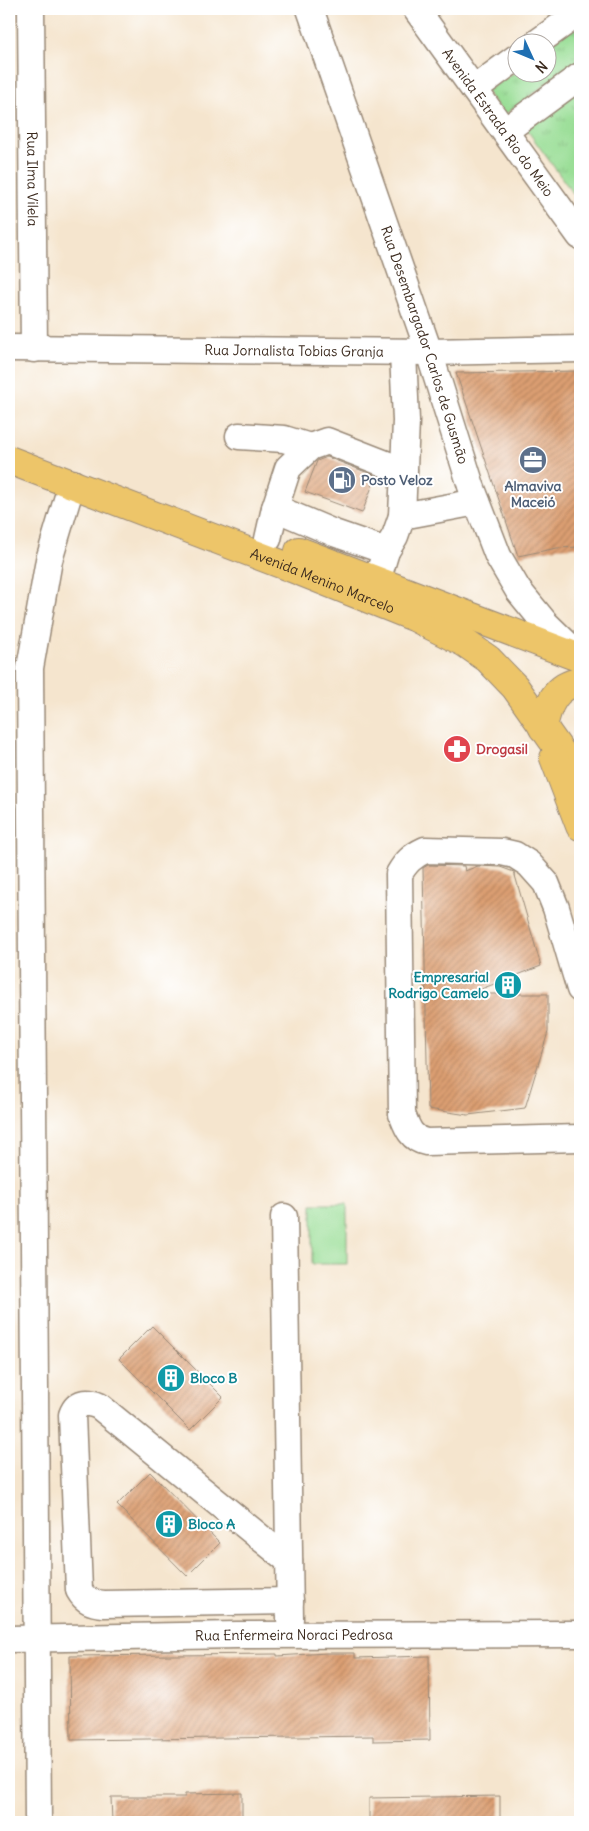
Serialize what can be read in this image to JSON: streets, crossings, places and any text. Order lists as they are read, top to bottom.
{
  "streets": {
    "main road": ["Avenida Menino Marcelo"],
    "street": [
      "Avenida Estrada Rio do Meio",
      "Rua Ilma Vilela",
      "Rua Desembargador Carlos de Gusmão",
      "Rua Jornalista Tobias Granja",
      "Rua Enfermeira Noraci Pedrosa"
    ]
  },
  "crossings": [
    ["Rua Ilma Vilela", "Rua Jornalista Tobias Granja"],
    ["Rua Desembargador Carlos de Gusmão", "Rua Jornalista Tobias Granja"],
    ["Rua Desembargador Carlos de Gusmão", "Avenida Menino Marcelo"]
  ],
  "places": {
    "office": ["Almaviva Maceió"],
    "fuel station": ["Posto Veloz"],
    "pharmacy": ["Drogasil"],
    "building": ["Empresarial Rodrigo Camelo", "Bloco B", "Bloco A"]
  },
  "north": "bottom right"
}
